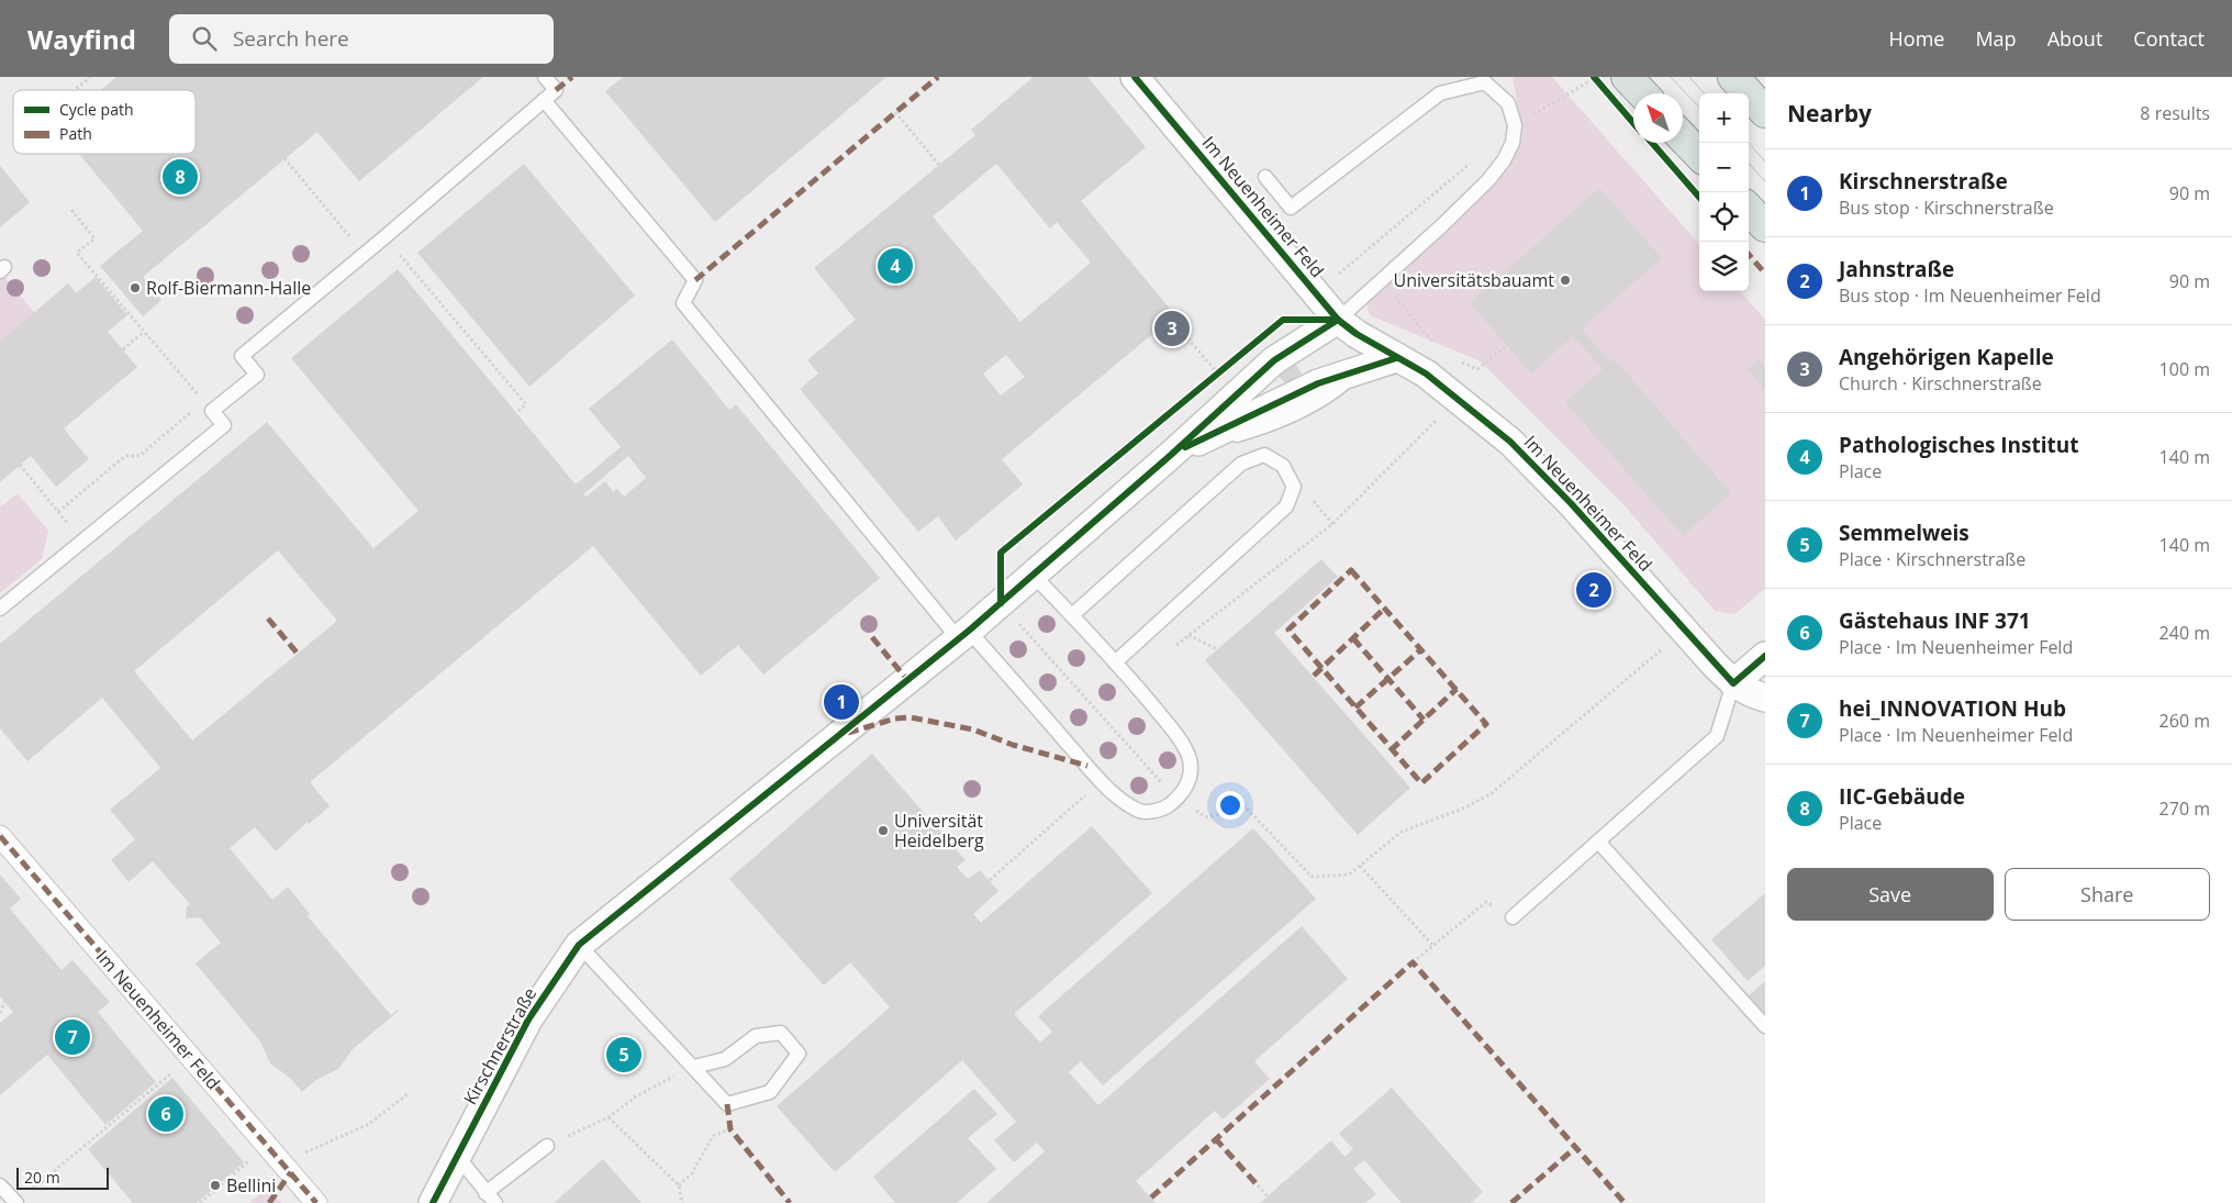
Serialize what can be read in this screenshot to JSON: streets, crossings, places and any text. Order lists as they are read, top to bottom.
{
  "streets": {
    "street": ["Im Neuenheimer Feld", "Kirschnerstraße"]
  },
  "crossings": [
    ["Im Neuenheimer Feld", "Kirschnerstraße"]
  ],
  "places": [
    "Universitätsbauamt",
    "Rolf-Biermann-Halle",
    "Universität Heidelberg",
    "Bellini"
  ],
  "legend": ["Cycle path", "Path"],
  "scale_bar": "20 m",
  "north": "top left",
  "page": {
    "header": "Wayfind",
    "search": "Search here",
    "nav": [
      "Home",
      "Map",
      "About",
      "Contact"
    ],
    "heading": ["Nearby", "8 results"],
    "map_buttons": ["+", "−"],
    "list": [
      {
        "mark": "1",
        "name": "Kirschnerstraße",
        "note": "Bus stop · Kirschnerstraße",
        "value": "90 m"
      },
      {
        "mark": "2",
        "name": "Jahnstraße",
        "note": "Bus stop · Im Neuenheimer Feld",
        "value": "90 m"
      },
      {
        "mark": "3",
        "name": "Angehörigen Kapelle",
        "note": "Church · Kirschnerstraße",
        "value": "100 m"
      },
      {
        "mark": "4",
        "name": "Pathologisches Institut",
        "note": "Place",
        "value": "140 m"
      },
      {
        "mark": "5",
        "name": "Semmelweis",
        "note": "Place · Kirschnerstraße",
        "value": "140 m"
      },
      {
        "mark": "6",
        "name": "Gästehaus INF 371",
        "note": "Place · Im Neuenheimer Feld",
        "value": "240 m"
      },
      {
        "mark": "7",
        "name": "hei_INNOVATION Hub",
        "note": "Place · Im Neuenheimer Feld",
        "value": "260 m"
      },
      {
        "mark": "8",
        "name": "IIC-Gebäude",
        "note": "Place",
        "value": "270 m"
      }
    ],
    "pins": [
      "8",
      "4",
      "3",
      "2",
      "1",
      "7",
      "5",
      "6"
    ],
    "buttons": ["Save", "Share"],
    "scale": "20 m"
  }
}
